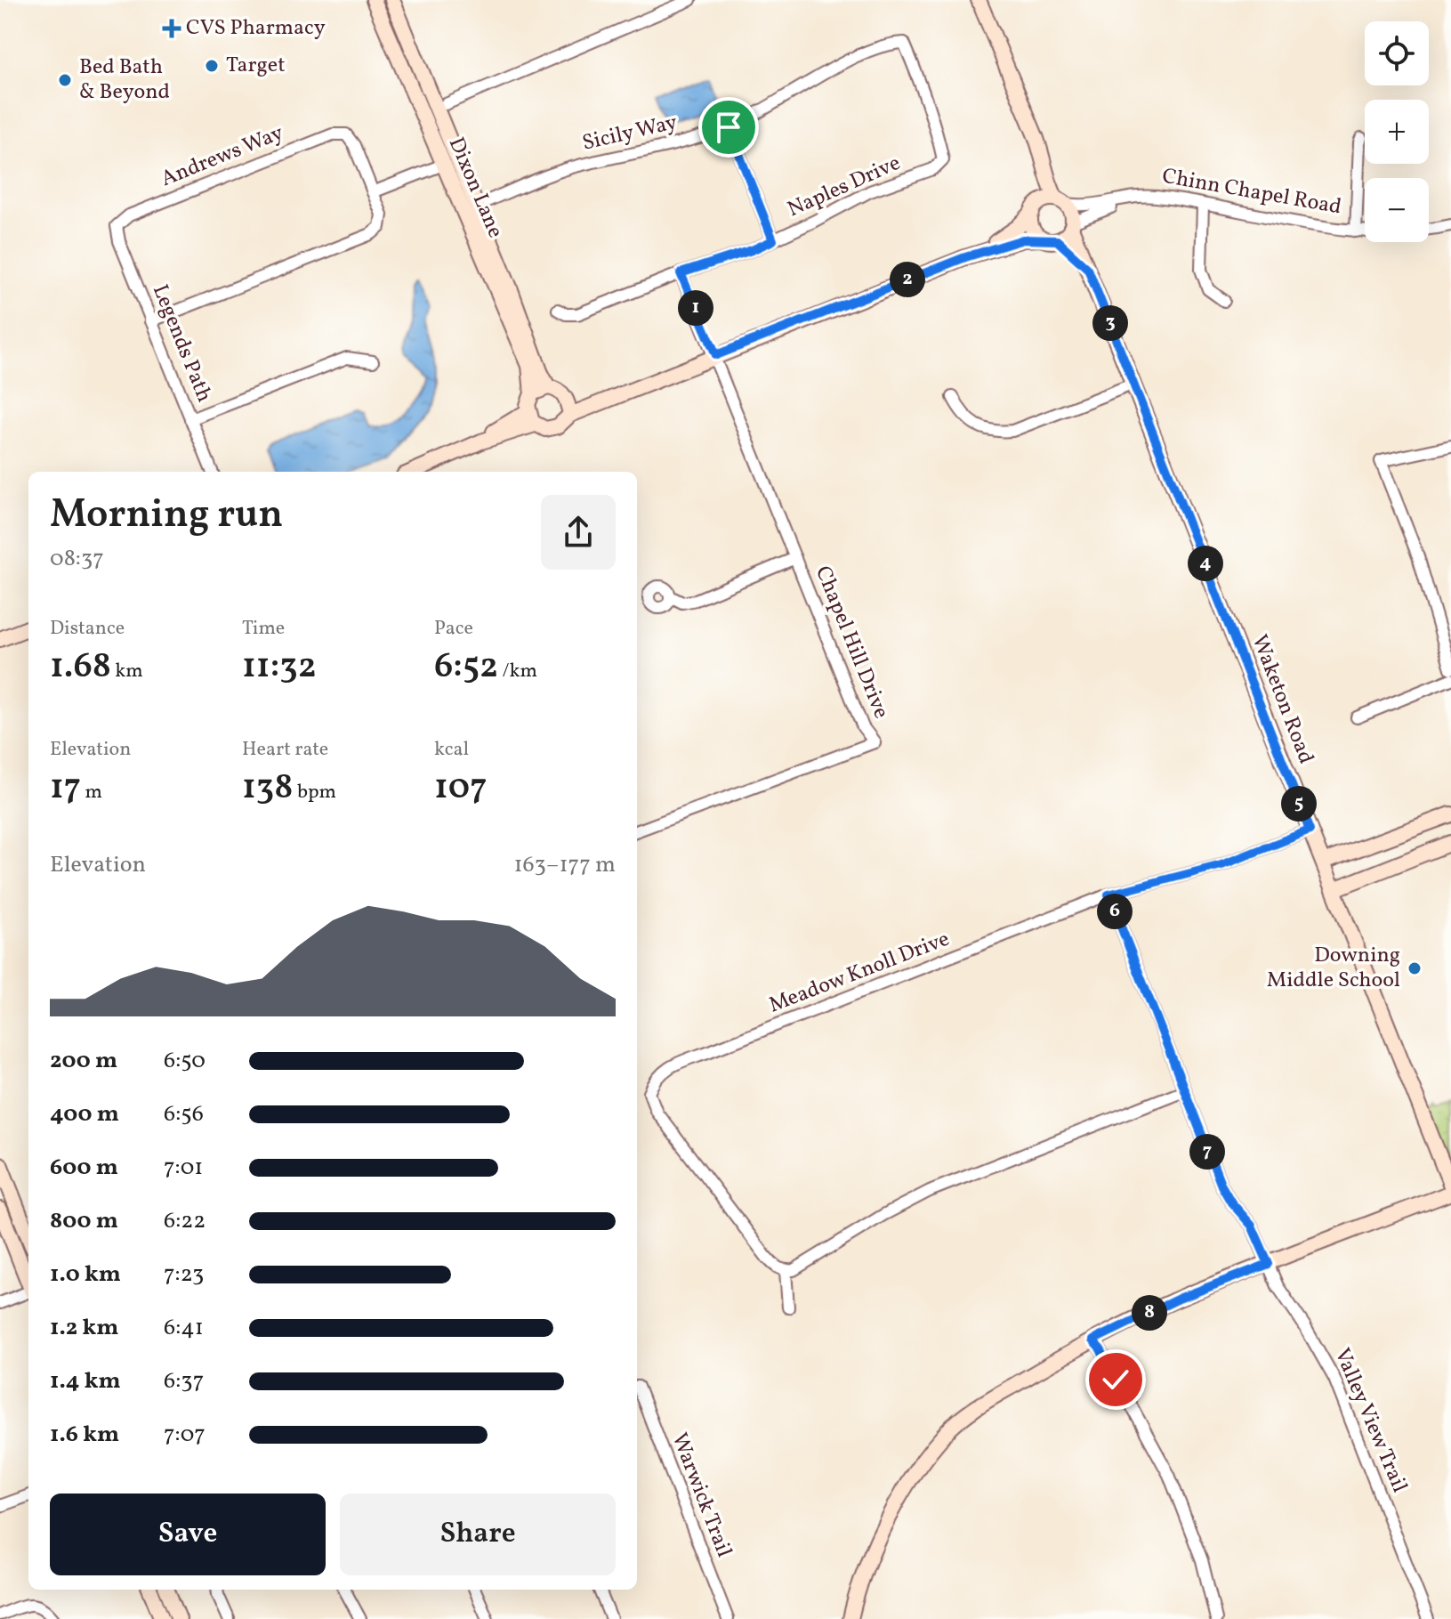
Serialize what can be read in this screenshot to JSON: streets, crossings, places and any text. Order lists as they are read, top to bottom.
{
  "streets": {
    "street": [
      "Sicily Way",
      "Andrews Way",
      "Naples Drive",
      "Dixon Lane",
      "Chinn Chapel Road",
      "Legends Path",
      "Chapel Hill Drive",
      "Waketon Road",
      "Meadow Knoll Drive",
      "Valley View Trail",
      "Warwick Trail"
    ]
  },
  "crossings": [
    ["Sicily Way", "Naples Drive"],
    ["Sicily Way", "Dixon Lane"],
    ["Andrews Way", "Legends Path"],
    ["Naples Drive", "Chapel Hill Drive"],
    ["Chinn Chapel Road", "Waketon Road"],
    ["Waketon Road", "Meadow Knoll Drive"],
    ["Meadow Knoll Drive", "Valley View Trail"]
  ],
  "places": {
    "health": ["CVS Pharmacy"],
    "other": ["Target", "Bed Bath & Beyond", "Downing Middle School"]
  },
  "page": {
    "map_buttons": ["+", "−"],
    "pins": [
      "2",
      "1",
      "3",
      "4",
      "5",
      "6",
      "7",
      "8"
    ],
    "heading": ["Morning run", "08:37"],
    "stats": [
      ["Distance", "1.68 km"],
      ["Time", "11:32"],
      ["Pace", "6:52 /km"],
      ["Elevation", "17 m"],
      ["Heart rate", "138 bpm"],
      ["kcal", "107"]
    ],
    "chart": ["Elevation", "163–177 m"],
    "list": [
      {
        "name": "200 m",
        "note": "6:50"
      },
      {
        "name": "400 m",
        "note": "6:56"
      },
      {
        "name": "600 m",
        "note": "7:01"
      },
      {
        "name": "800 m",
        "note": "6:22"
      },
      {
        "name": "1.0 km",
        "note": "7:23"
      },
      {
        "name": "1.2 km",
        "note": "6:41"
      },
      {
        "name": "1.4 km",
        "note": "6:37"
      },
      {
        "name": "1.6 km",
        "note": "7:07"
      }
    ],
    "buttons": ["Save", "Share"]
  }
}
